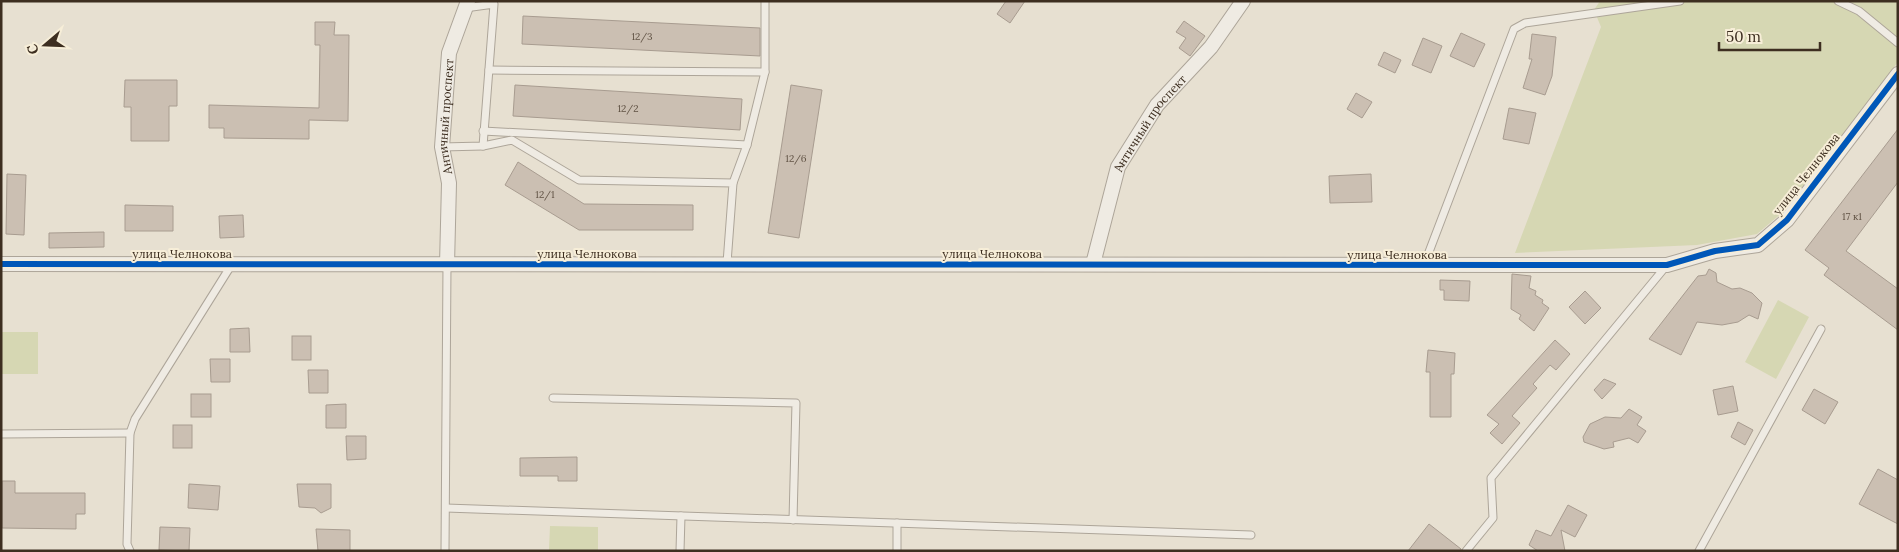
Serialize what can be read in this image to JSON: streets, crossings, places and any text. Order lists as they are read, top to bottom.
{
  "streets": {
    "street": ["Античный проспект", "улица Челнокова"]
  },
  "crossings": [
    ["Античный проспект", "улица Челнокова"]
  ],
  "house_numbers": [
    "12/3",
    "12/2",
    "12/6",
    "12/1",
    "17 к1"
  ],
  "scale_bar": "50 m",
  "north": "left"
}
